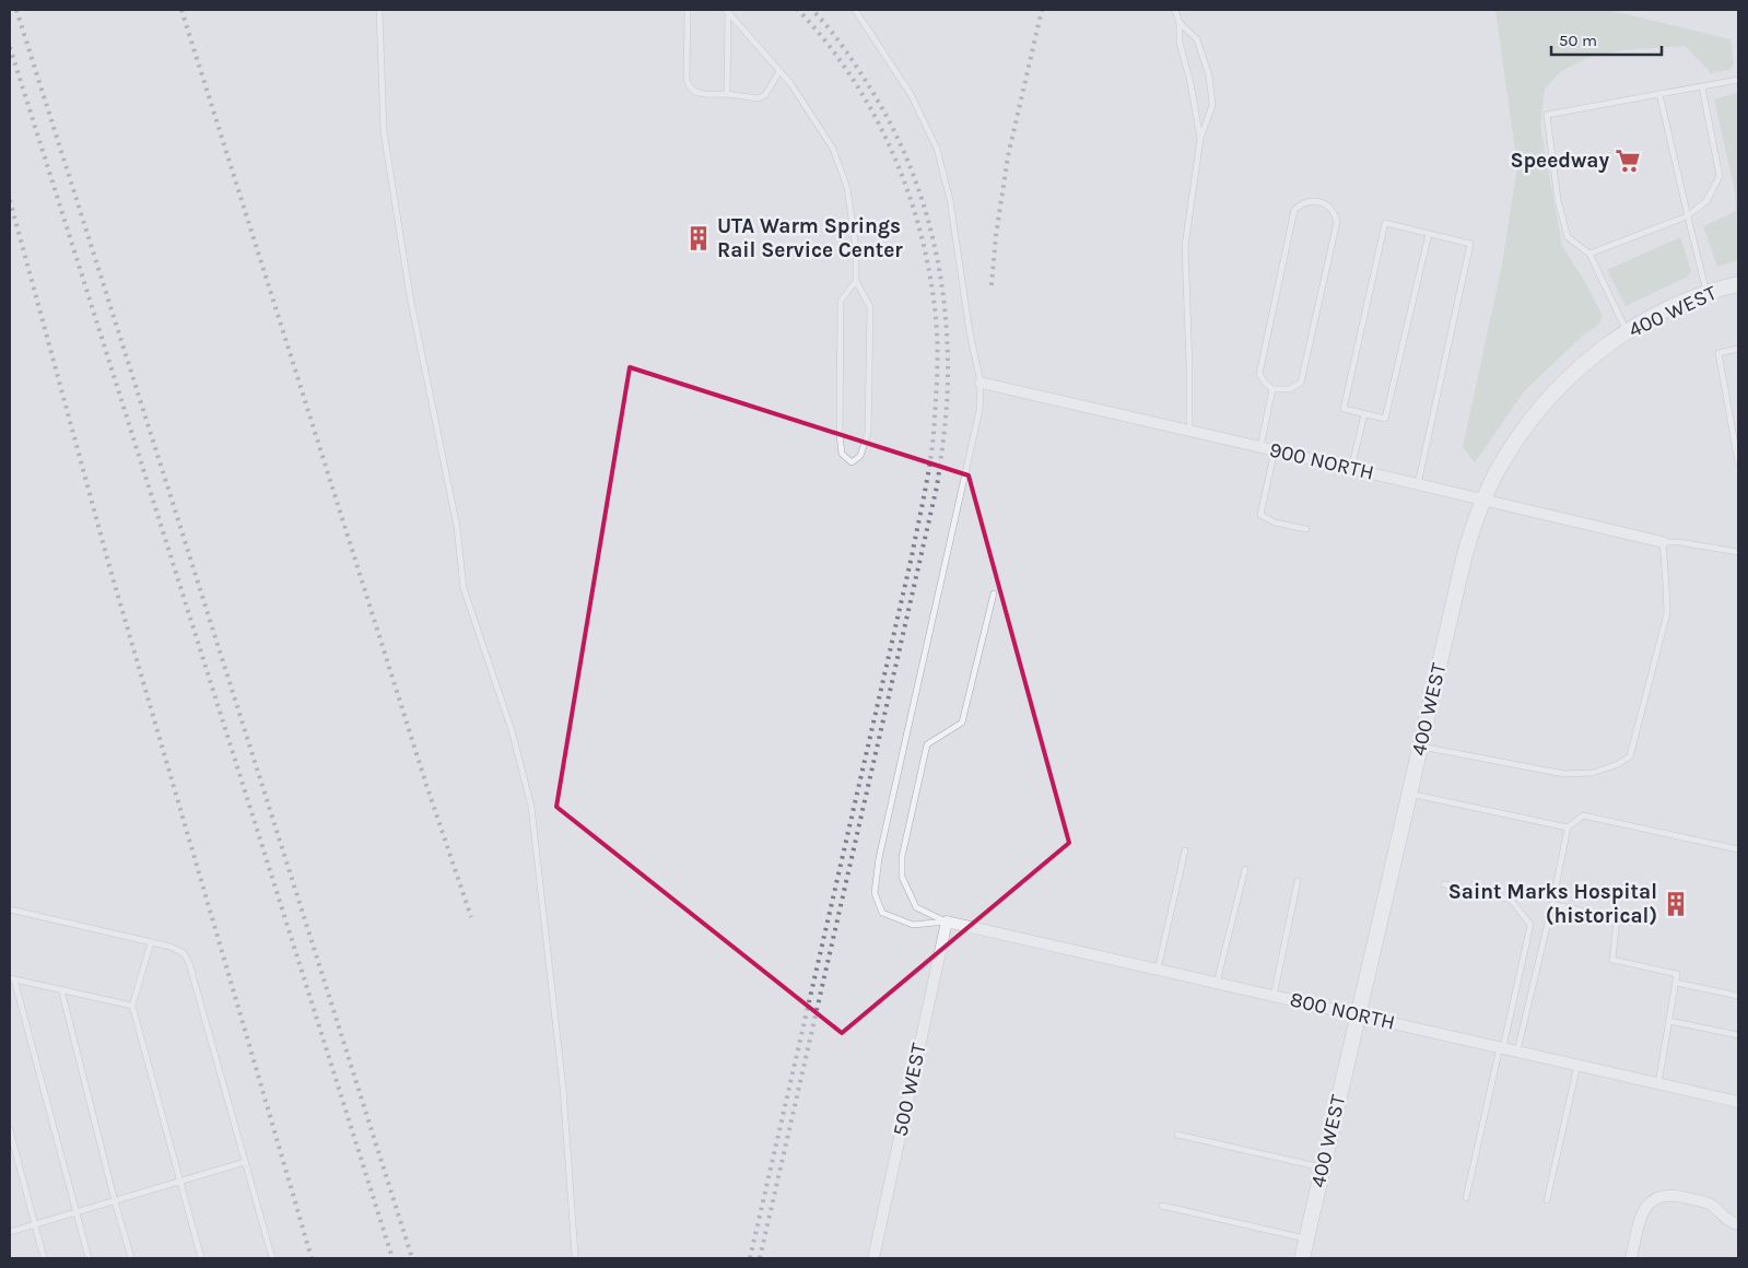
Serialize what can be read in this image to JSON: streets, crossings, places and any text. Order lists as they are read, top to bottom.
{
  "streets": {
    "street": [
      "400 WEST",
      "900 NORTH",
      "800 NORTH",
      "500 WEST"
    ]
  },
  "crossings": [
    ["400 WEST", "900 NORTH"],
    ["400 WEST", "800 NORTH"],
    ["800 NORTH", "500 WEST"]
  ],
  "places": {
    "supermarket": ["Speedway"],
    "building": ["UTA Warm Springs Rail Service Center", "Saint Marks Hospital (historical)"]
  },
  "scale_bar": "50 m"
}
